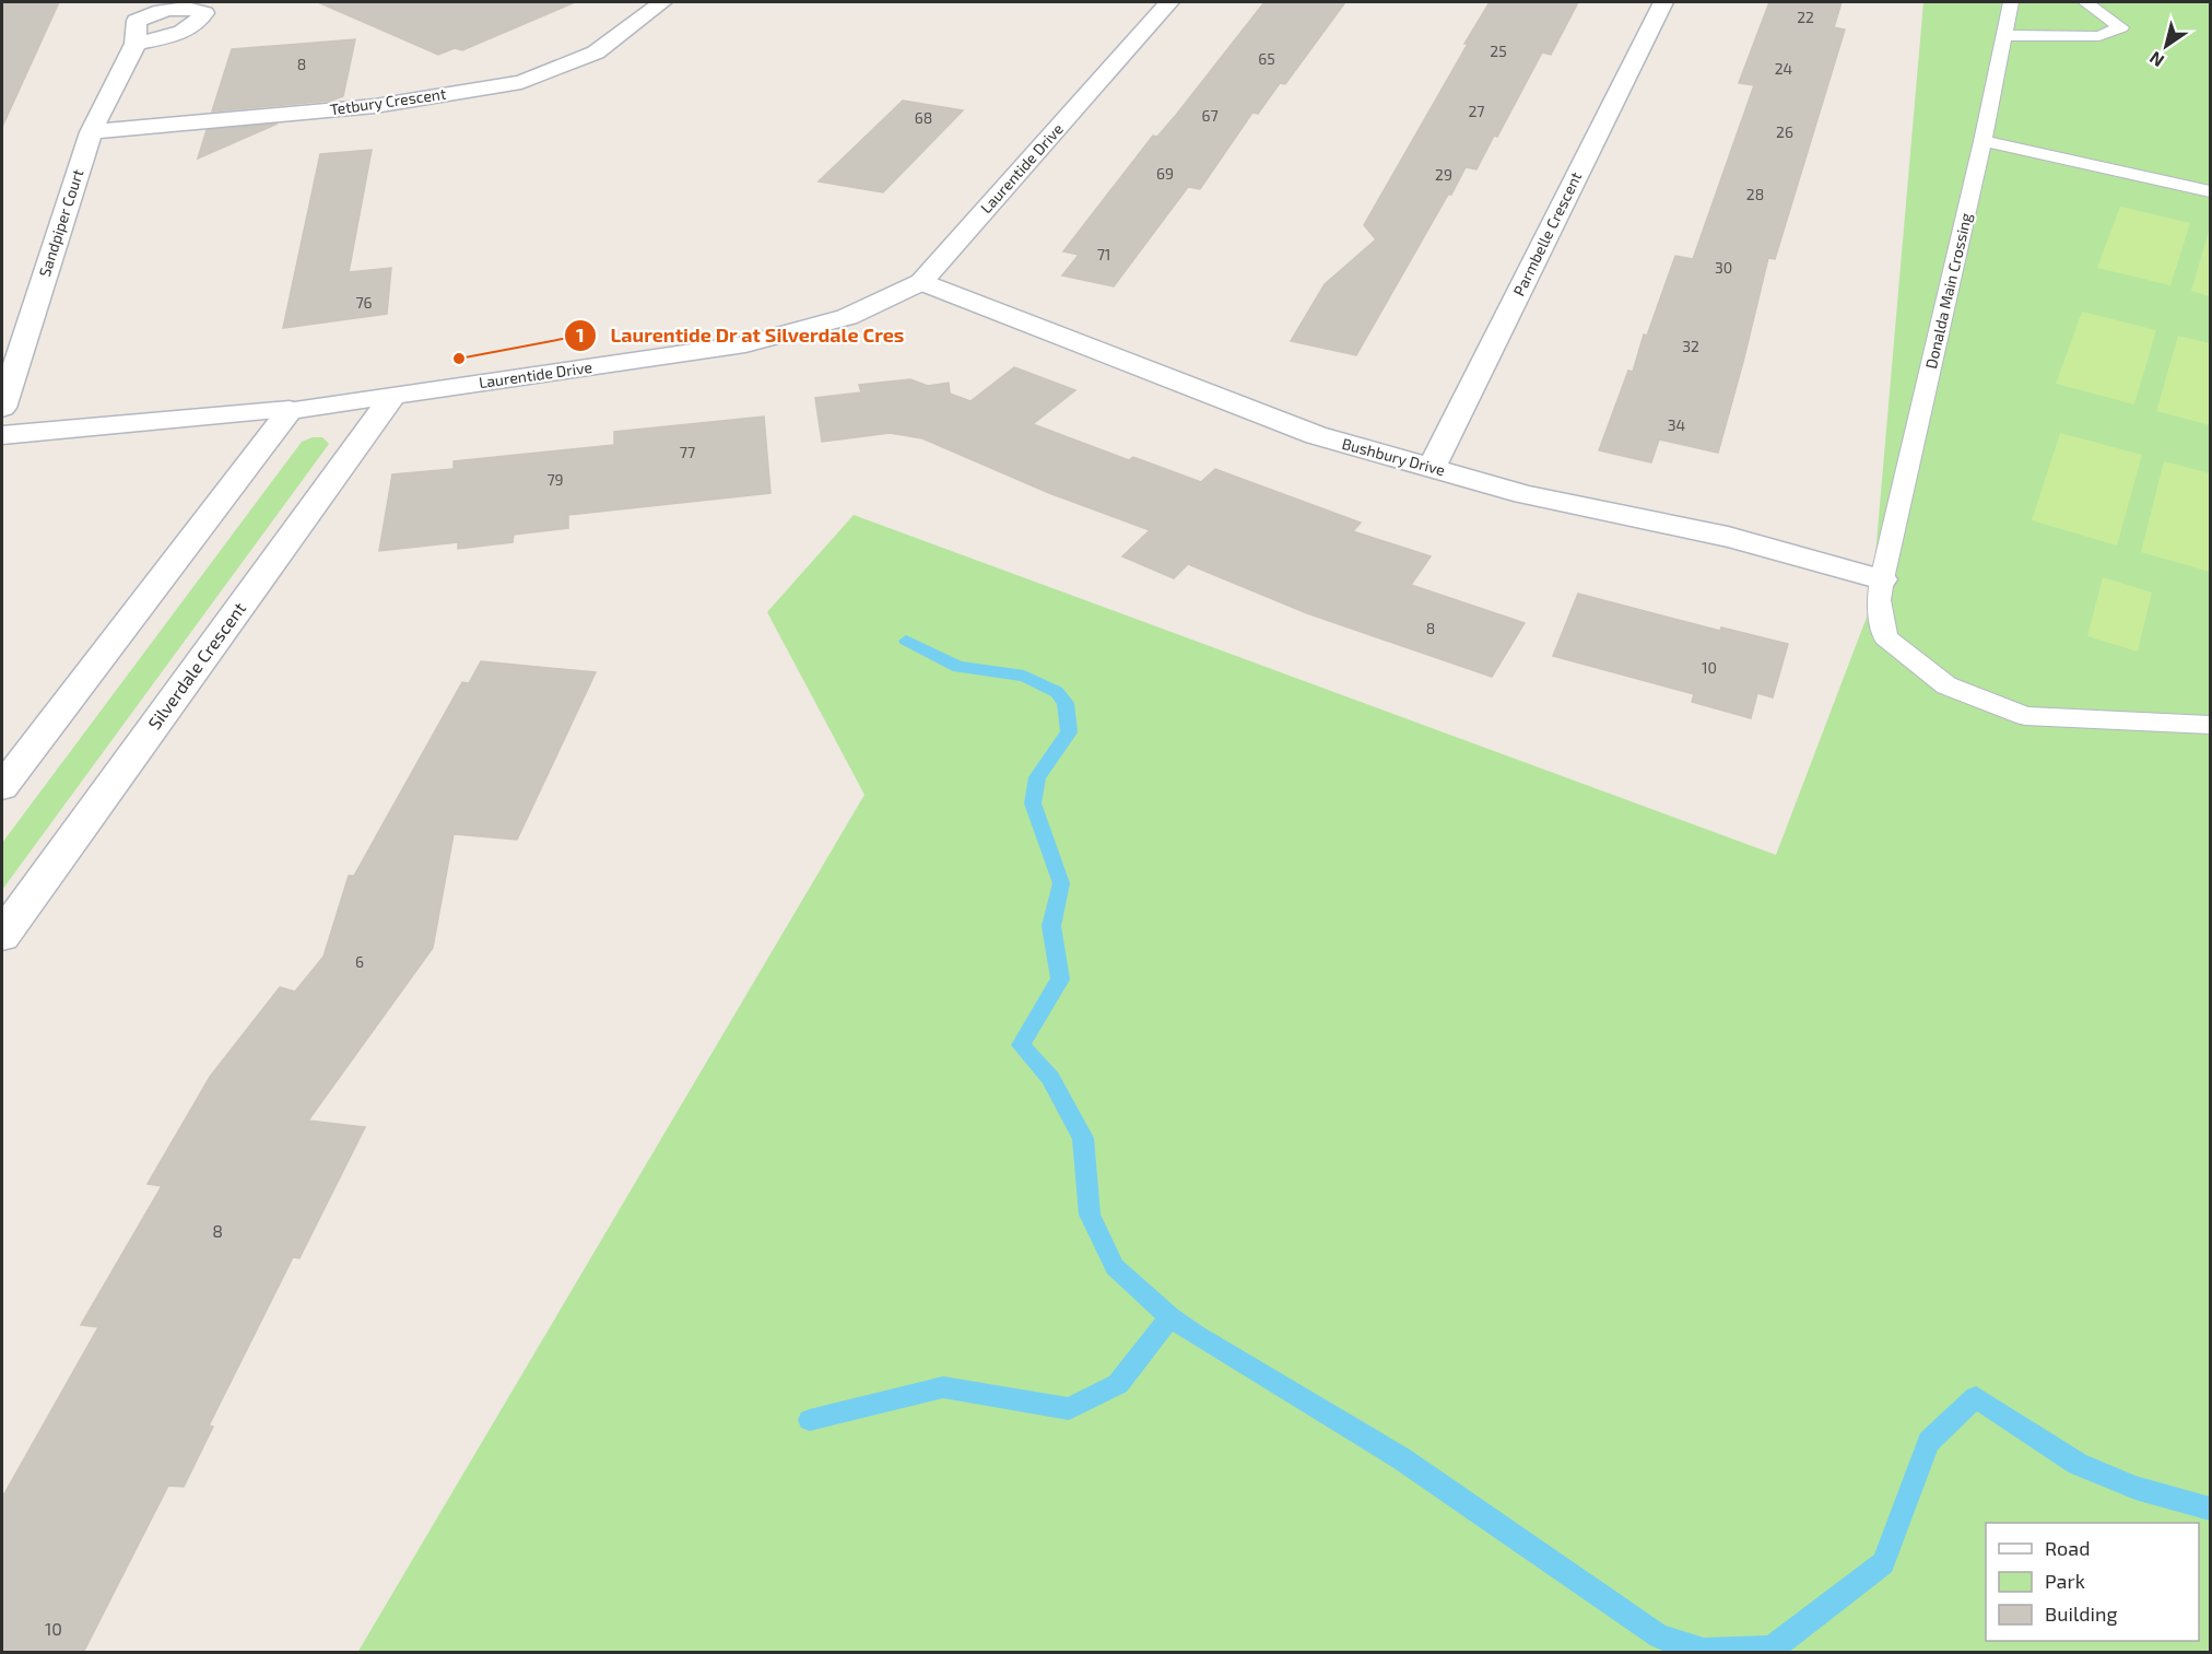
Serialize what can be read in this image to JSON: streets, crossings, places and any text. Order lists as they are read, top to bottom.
{
  "streets": {
    "street": [
      "Tetbury Crescent",
      "Laurentide Drive",
      "Sandpiper Court",
      "Parmbelle Crescent",
      "Bushbury Drive",
      "Silverdale Crescent"
    ],
    "lane": ["Donalda Main Crossing"]
  },
  "crossings": [
    ["Tetbury Crescent", "Sandpiper Court"],
    ["Laurentide Drive", "Bushbury Drive"],
    ["Laurentide Drive", "Silverdale Crescent"],
    ["Parmbelle Crescent", "Bushbury Drive"],
    ["Donalda Main Crossing", "Bushbury Drive"]
  ],
  "places": ["Laurentide Dr at Silverdale Cres"],
  "house_numbers": [
    "22",
    "25",
    "65",
    "8",
    "24",
    "27",
    "67",
    "68",
    "26",
    "69",
    "29",
    "28",
    "71",
    "30",
    "76",
    "32",
    "34",
    "77",
    "79",
    "8",
    "10",
    "6",
    "8",
    "10"
  ],
  "legend": ["Road", "Park", "Building"],
  "north": "bottom left"
}
